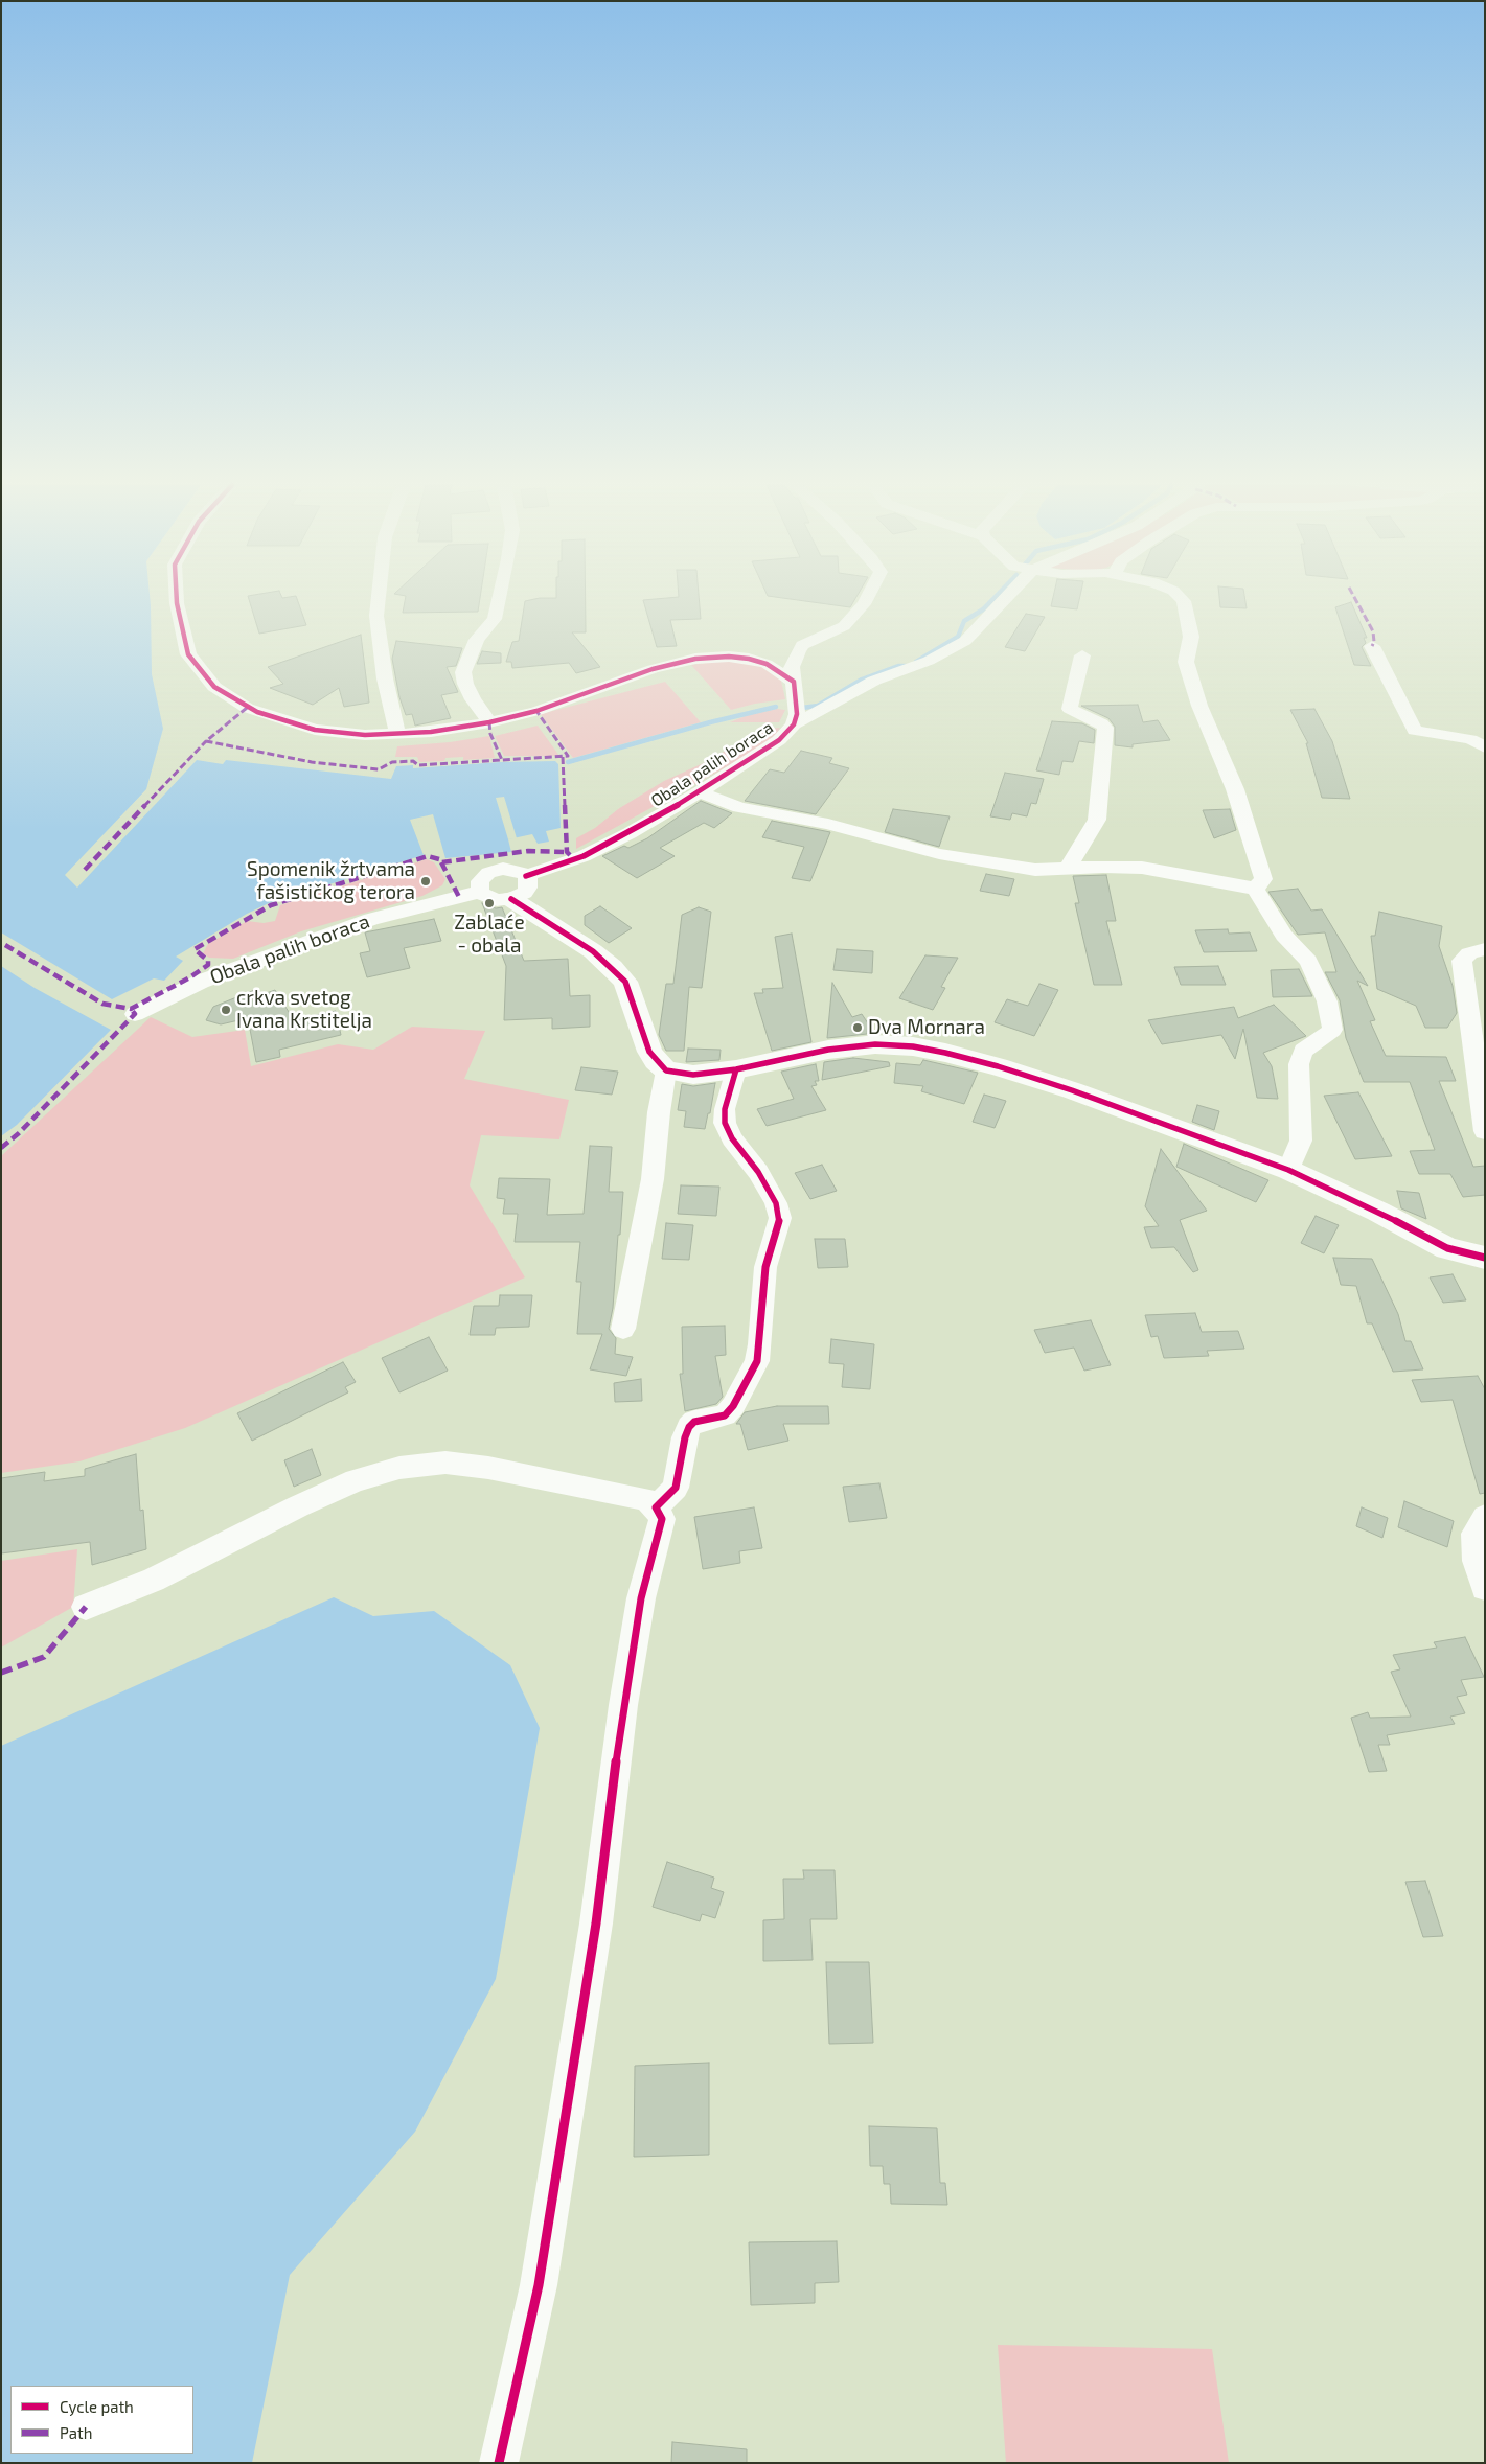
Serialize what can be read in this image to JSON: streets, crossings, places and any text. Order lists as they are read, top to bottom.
{
  "streets": {
    "street": ["Obala palih boraca"]
  },
  "places": [
    "Spomenik žrtvama fašističkog terora",
    "Zablaće - obala",
    "crkva svetog Ivana Krstitelja",
    "Dva Mornara"
  ],
  "legend": ["Cycle path", "Path"]
}
